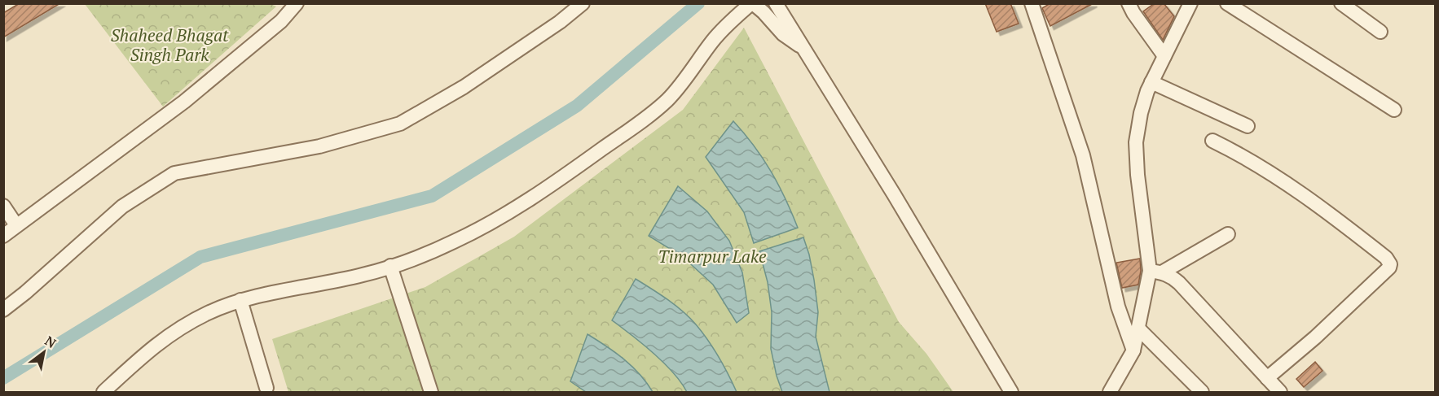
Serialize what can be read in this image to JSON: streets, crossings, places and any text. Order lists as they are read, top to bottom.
{
  "parks": ["Shaheed Bhagat Singh Park", "Timarpur Lake"],
  "north": "top right"
}
